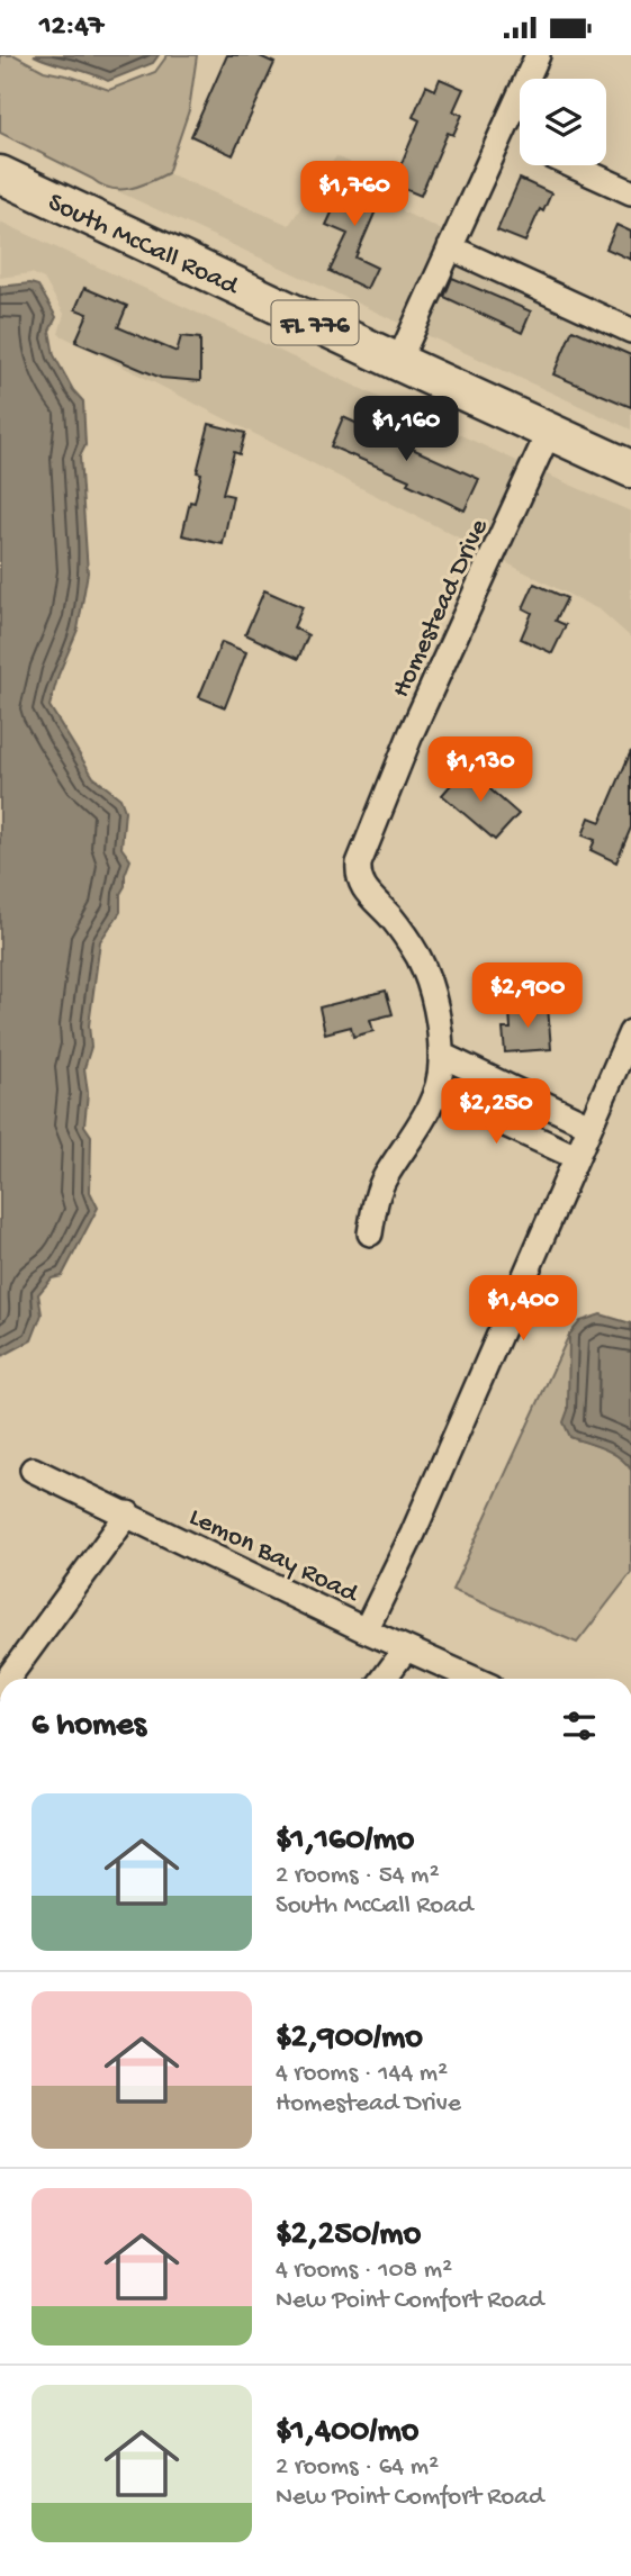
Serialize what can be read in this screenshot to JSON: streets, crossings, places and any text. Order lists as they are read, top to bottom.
{
  "streets": {
    "main road": ["South McCall Road", "FL 776"],
    "street": ["Homestead Drive", "Lemon Bay Road"]
  },
  "crossings": [
    ["South McCall Road", "Homestead Drive"]
  ],
  "page": {
    "status": "12:47",
    "price": [
      "$1,760",
      "$1,160",
      "$1,130",
      "$2,900",
      "$2,250",
      "$1,400"
    ],
    "heading": "6 homes",
    "list": [
      {
        "name": "$1,160/mo",
        "note": "2 rooms · 54 m² · South McCall Road"
      },
      {
        "name": "$2,900/mo",
        "note": "4 rooms · 144 m² · Homestead Drive"
      },
      {
        "name": "$2,250/mo",
        "note": "4 rooms · 108 m² · New Point Comfort Road"
      },
      {
        "name": "$1,400/mo",
        "note": "2 rooms · 64 m² · New Point Comfort Road"
      }
    ]
  }
}
